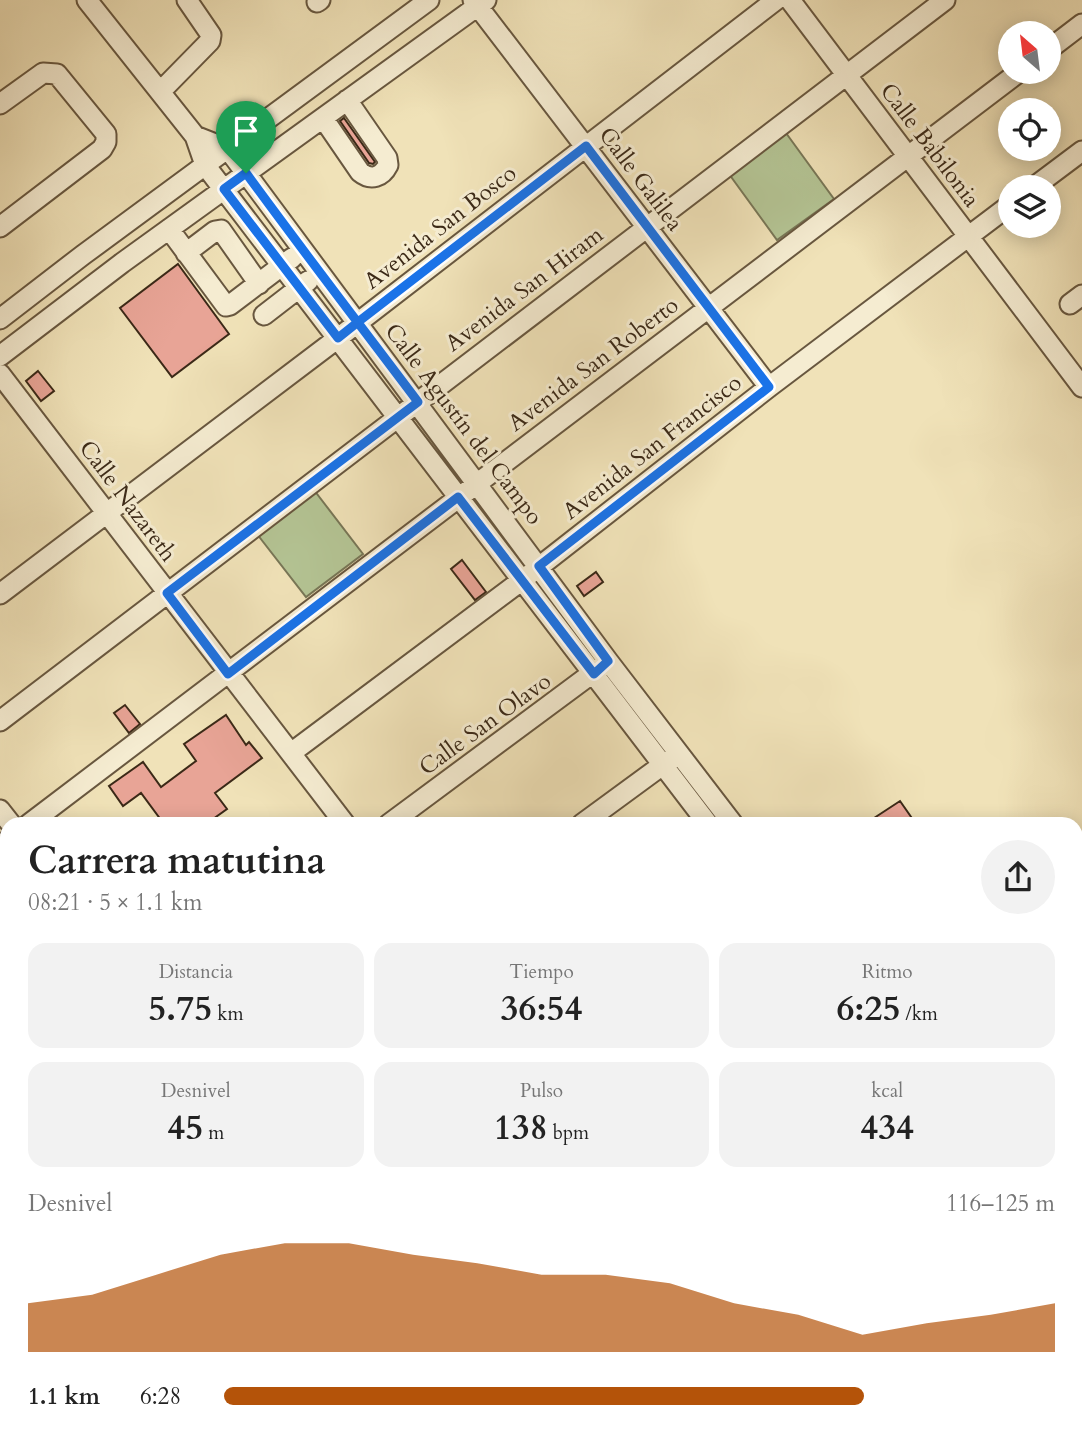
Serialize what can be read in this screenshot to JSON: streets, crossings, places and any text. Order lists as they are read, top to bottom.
{
  "streets": {
    "street": [
      "Calle Babilonia",
      "Calle Galilea",
      "Avenida San Bosco",
      "Avenida San Hiram",
      "Avenida San Roberto",
      "Calle Agustín del Campo",
      "Avenida San Francisco",
      "Calle Nazareth",
      "Calle San Olavo"
    ]
  },
  "crossings": [
    ["Calle Babilonia", "Avenida San Hiram"],
    ["Calle Babilonia", "Avenida San Roberto"],
    ["Calle Babilonia", "Avenida San Francisco"],
    ["Calle Galilea", "Avenida San Bosco"],
    ["Calle Galilea", "Avenida San Hiram"],
    ["Calle Galilea", "Avenida San Roberto"],
    ["Calle Galilea", "Avenida San Francisco"],
    ["Avenida San Bosco", "Calle Agustín del Campo"],
    ["Avenida San Bosco", "Calle Nazareth"],
    ["Avenida San Hiram", "Calle Agustín del Campo"],
    ["Avenida San Hiram", "Calle Nazareth"],
    ["Avenida San Roberto", "Calle Agustín del Campo"],
    ["Avenida San Roberto", "Calle Nazareth"],
    ["Calle Agustín del Campo", "Avenida San Francisco"],
    ["Calle Agustín del Campo", "Calle San Olavo"],
    ["Avenida San Francisco", "Calle Nazareth"]
  ],
  "north": "top left",
  "page": {
    "heading": ["Carrera matutina", "08:21 · 5 × 1.1 km"],
    "stats": [
      ["Distancia", "5.75 km"],
      ["Tiempo", "36:54"],
      ["Ritmo", "6:25 /km"],
      ["Desnivel", "45 m"],
      ["Pulso", "138 bpm"],
      ["kcal", "434"]
    ],
    "chart": ["Desnivel", "116–125 m"],
    "list": [
      {
        "name": "1.1 km",
        "note": "6:28"
      }
    ]
  }
}
